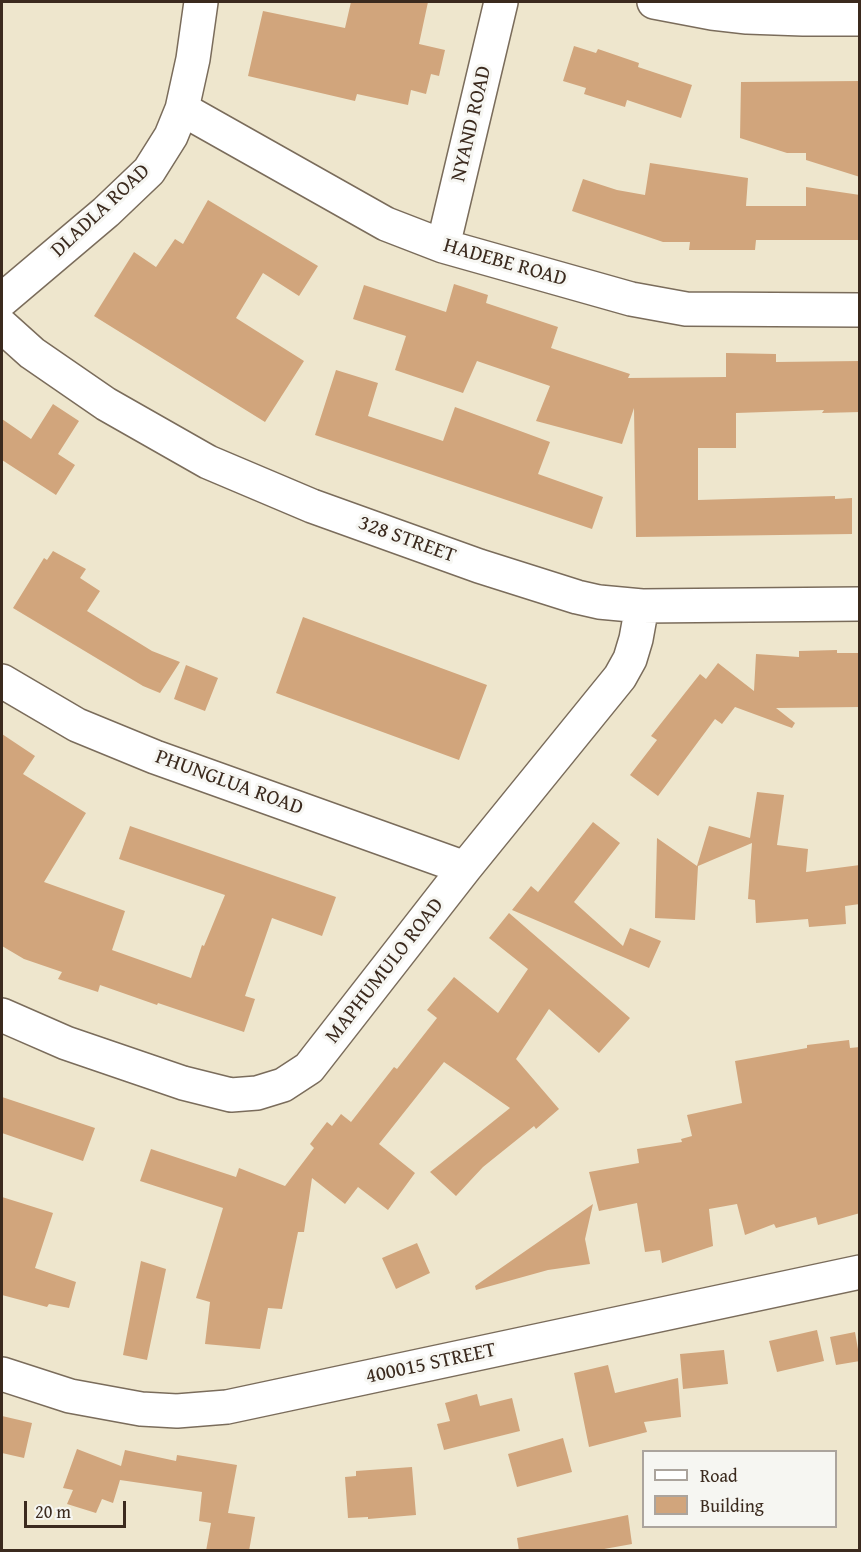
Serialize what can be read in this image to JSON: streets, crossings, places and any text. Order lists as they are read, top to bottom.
{
  "streets": {
    "street": [
      "NYAND ROAD",
      "DLADLA ROAD",
      "HADEBE ROAD",
      "328 STREET",
      "PHUNGLUA ROAD",
      "MAPHUMULO ROAD",
      "400015 STREET"
    ]
  },
  "crossings": [
    ["NYAND ROAD", "HADEBE ROAD"],
    ["DLADLA ROAD", "HADEBE ROAD"],
    ["328 STREET", "MAPHUMULO ROAD"],
    ["PHUNGLUA ROAD", "MAPHUMULO ROAD"]
  ],
  "legend": ["Road", "Building"],
  "scale_bar": "20 m"
}
